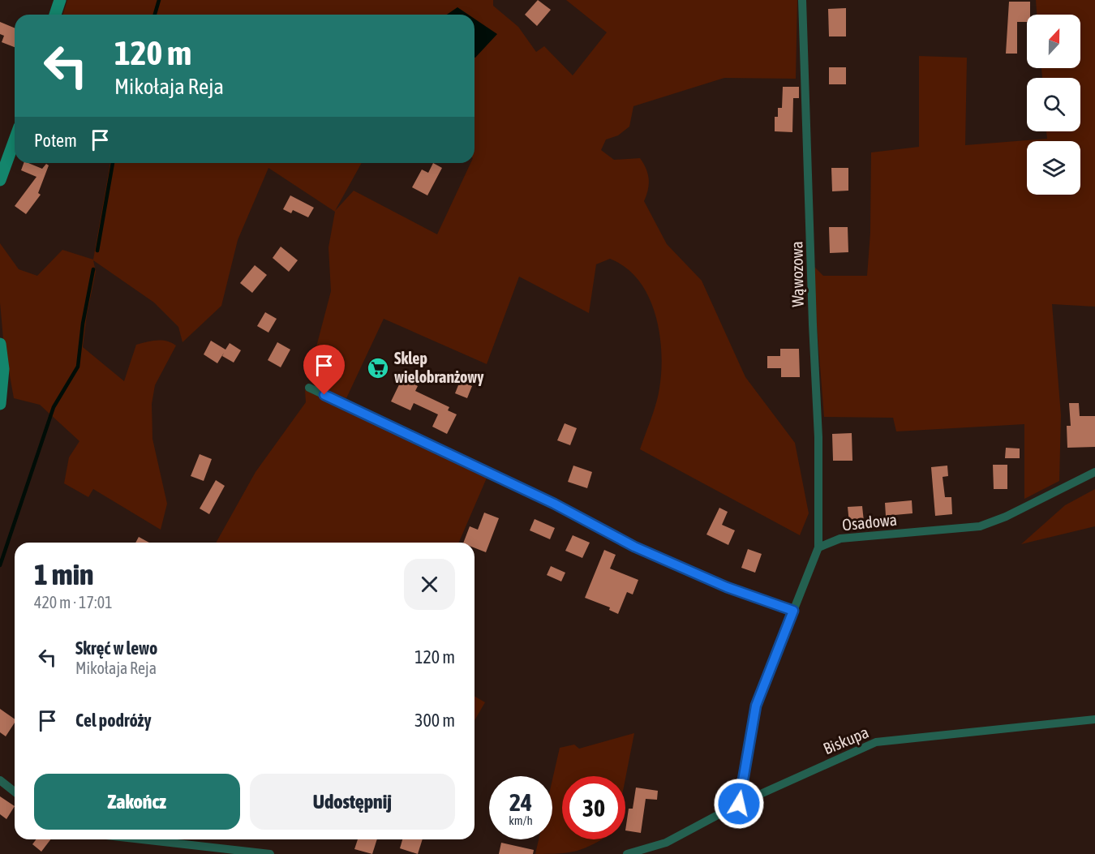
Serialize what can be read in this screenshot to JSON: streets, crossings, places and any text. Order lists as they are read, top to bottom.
{
  "streets": {
    "street": ["Wąwozowa", "Osadowa", "Biskupa"]
  },
  "crossings": [
    ["Wąwozowa", "Osadowa"]
  ],
  "places": {
    "supermarket": ["Sklep wielobranżowy"]
  },
  "north": "top",
  "page": {
    "turn": ["120 m", "Mikołaja Reja"],
    "then": "Potem",
    "heading": ["1 min", "420 m · 17:01"],
    "list": [
      {
        "name": "Skręć w lewo",
        "note": "Mikołaja Reja",
        "value": "120 m"
      },
      {
        "name": "Cel podróży",
        "value": "300 m"
      }
    ],
    "buttons": ["Zakończ", "Udostępnij"],
    "speed": "24 km/h",
    "limit": "30"
  }
}
